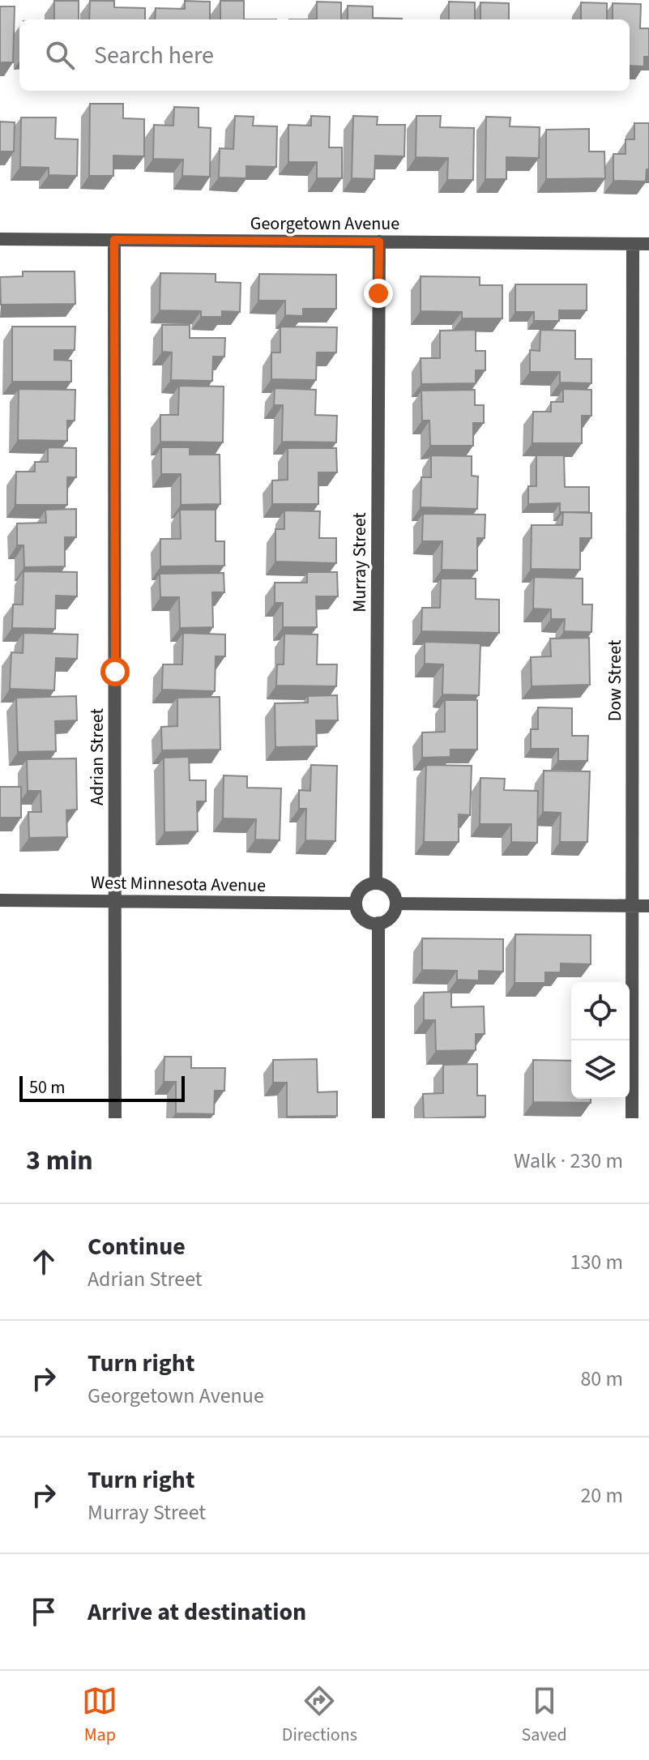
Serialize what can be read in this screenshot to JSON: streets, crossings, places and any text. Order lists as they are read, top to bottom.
{
  "streets": {
    "street": [
      "Georgetown Avenue",
      "Murray Street",
      "Dow Street",
      "Adrian Street",
      "West Minnesota Avenue"
    ]
  },
  "crossings": [
    ["Georgetown Avenue", "Murray Street"],
    ["Georgetown Avenue", "Dow Street"],
    ["Georgetown Avenue", "Adrian Street"],
    ["Murray Street", "West Minnesota Avenue"],
    ["Adrian Street", "West Minnesota Avenue"]
  ],
  "scale_bar": "50 m",
  "page": {
    "search": "Search here",
    "scale": "50 m",
    "heading": ["3 min", "Walk · 230 m"],
    "list": [
      ["Continue", "Adrian Street", "130 m"],
      ["Turn right", "Georgetown Avenue", "80 m"],
      ["Turn right", "Murray Street", "20 m"],
      "Arrive at destination"
    ],
    "nav": ["Map", "Directions", "Saved"]
  }
}
